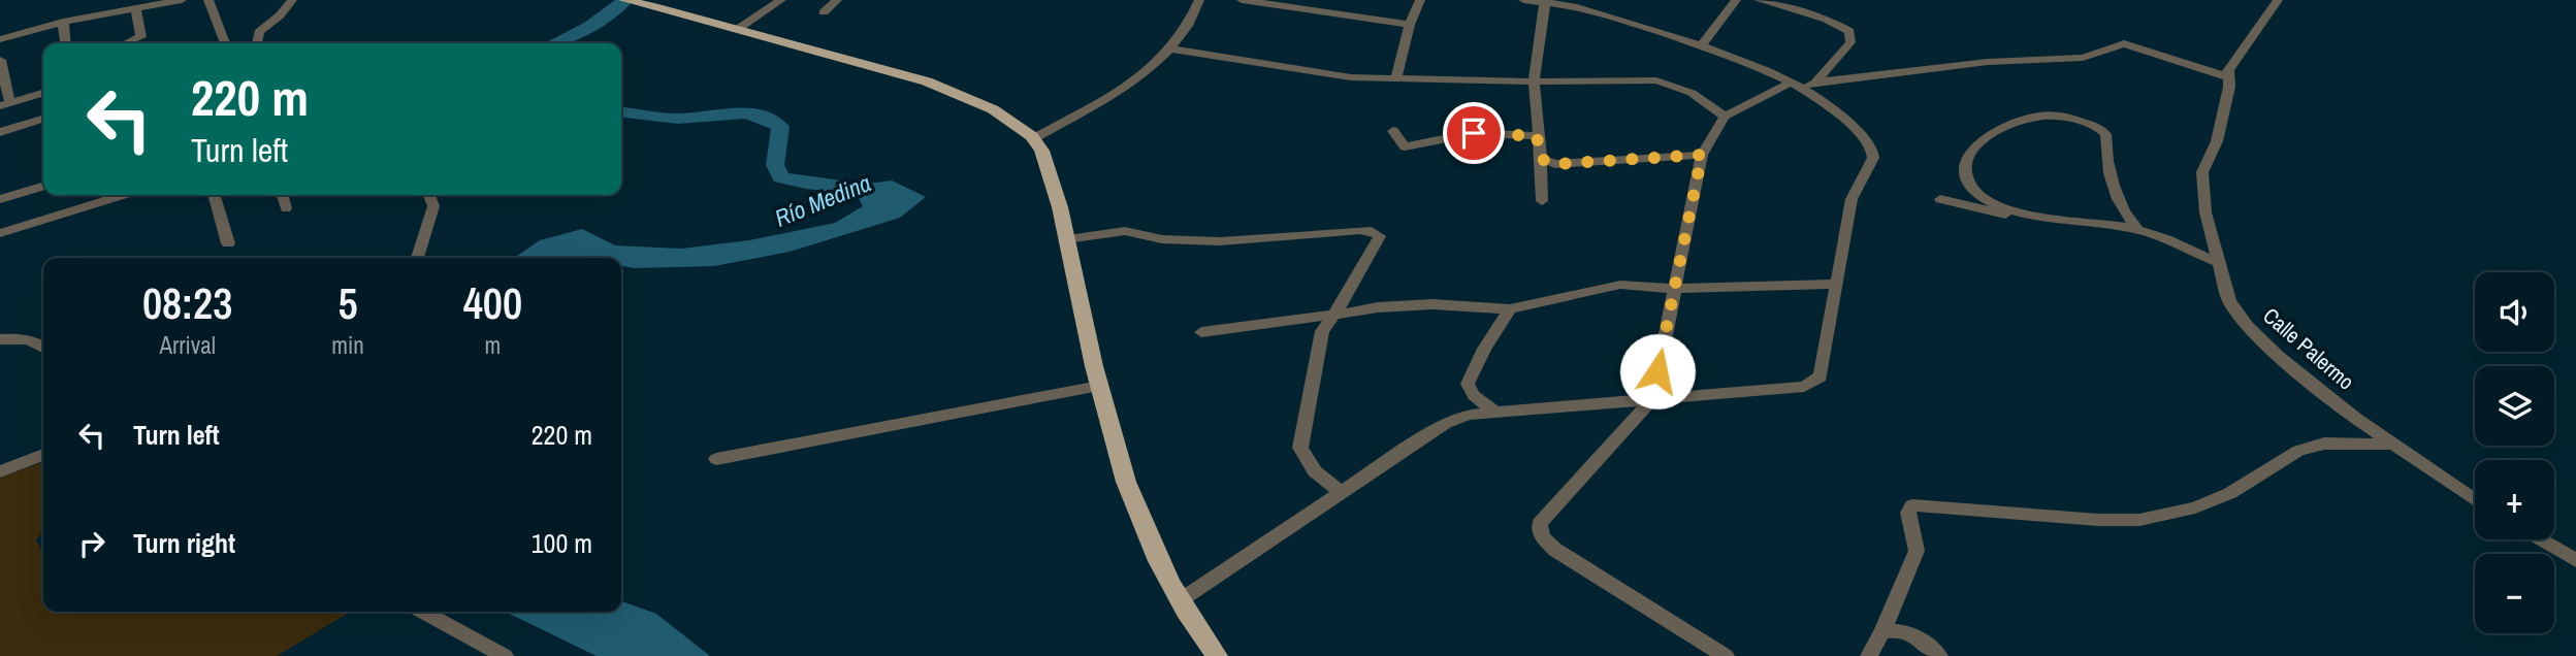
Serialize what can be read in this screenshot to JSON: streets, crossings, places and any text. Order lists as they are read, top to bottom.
{
  "streets": {
    "street": ["Calle Palermo"]
  },
  "water": ["Río Medina"],
  "page": {
    "turn": ["220 m", "Turn left"],
    "eta": [
      "08:23",
      "Arrival",
      "5",
      "min",
      "400",
      "m"
    ],
    "map_buttons": ["+", "−"],
    "list": [
      {
        "name": "Turn left",
        "value": "220 m"
      },
      {
        "name": "Turn right",
        "value": "100 m"
      }
    ]
  }
}
